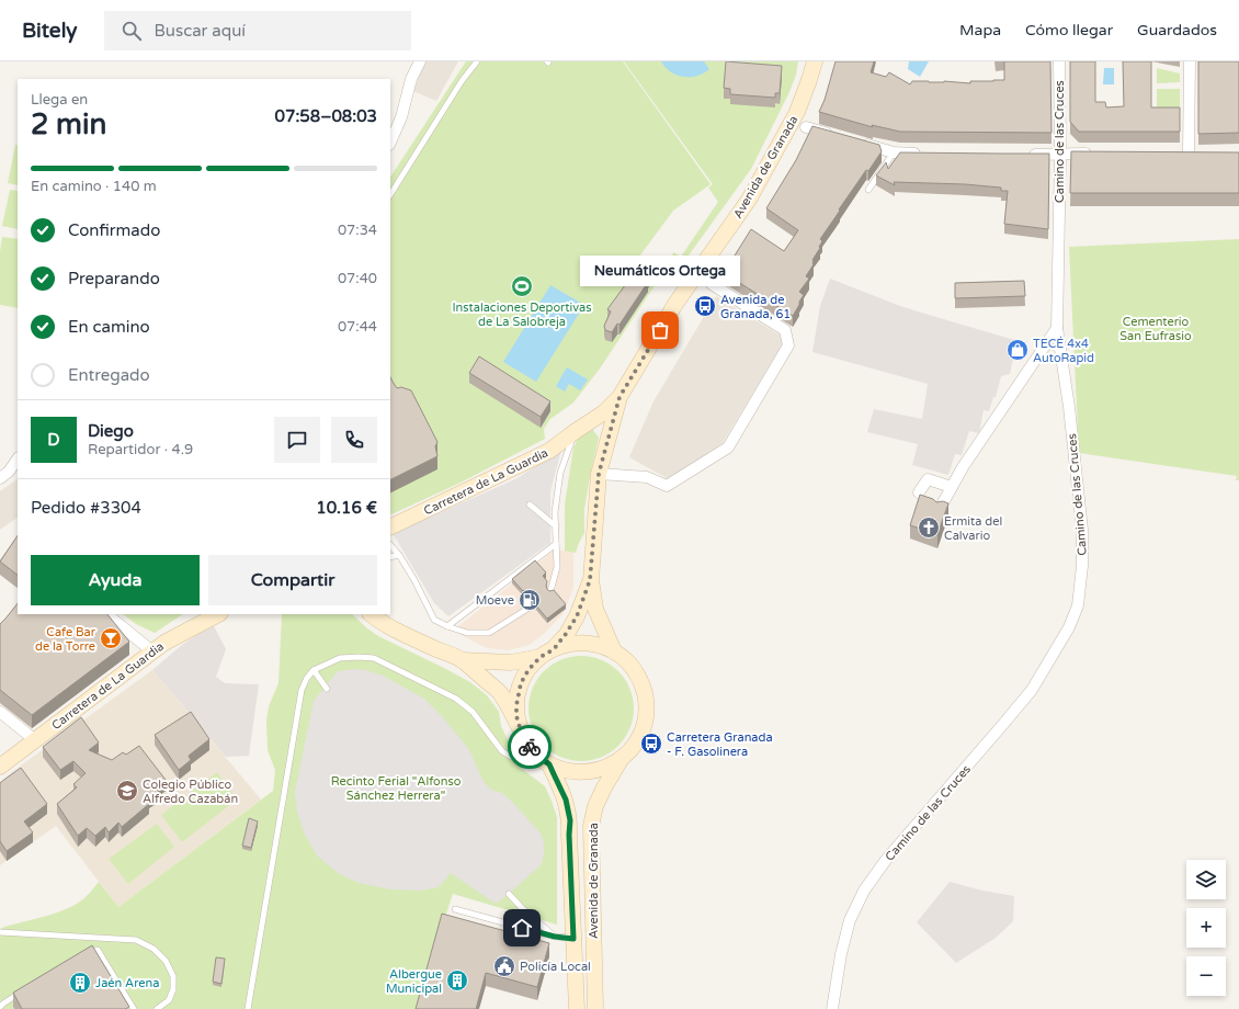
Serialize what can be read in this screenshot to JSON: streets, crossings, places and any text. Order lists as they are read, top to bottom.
{
  "streets": {
    "street": ["Camino de las Cruces", "Avenida de Granada", "Carretera de La Guardia"]
  },
  "crossings": [
    ["Avenida de Granada", "Carretera de La Guardia"]
  ],
  "parks": ["Cementerio San Eufrasio", "Recinto Ferial \"Alfonso Sánchez Herrera\""],
  "places": {
    "sports": ["Instalaciones Deportivas de La Salobreja"],
    "bus stop": ["Avenida de Granada, 61", "Carretera Granada - F. Gasolinera"],
    "other": ["Neumáticos Ortega"],
    "shop": ["TECÉ 4x4 AutoRapid"],
    "church": ["Ermita del Calvario"],
    "fuel station": ["Moeve"],
    "bar": ["Cafe Bar de la Torre"],
    "school or university": ["Colegio Público Alfredo Cazabán"],
    "public building": ["Policía Local"],
    "building": ["Albergue Municipal", "Jaén Arena"]
  },
  "page": {
    "header": "Bitely",
    "search": "Buscar aquí",
    "nav": ["Mapa", "Cómo llegar", "Guardados"],
    "heading": ["2 min", "Llega en", "07:58–08:03"],
    "panel": [
      "Diego",
      "Repartidor · 4.9",
      "Pedido #3304",
      "10.16 €"
    ],
    "bar": "En camino · 140 m",
    "list": [
      ["Confirmado", "07:34"],
      ["Preparando", "07:40"],
      ["En camino", "07:44"],
      "Entregado"
    ],
    "bubble": "Neumáticos Ortega",
    "round": "D",
    "buttons": ["Ayuda", "Compartir"],
    "map_buttons": ["+", "−"]
  }
}
